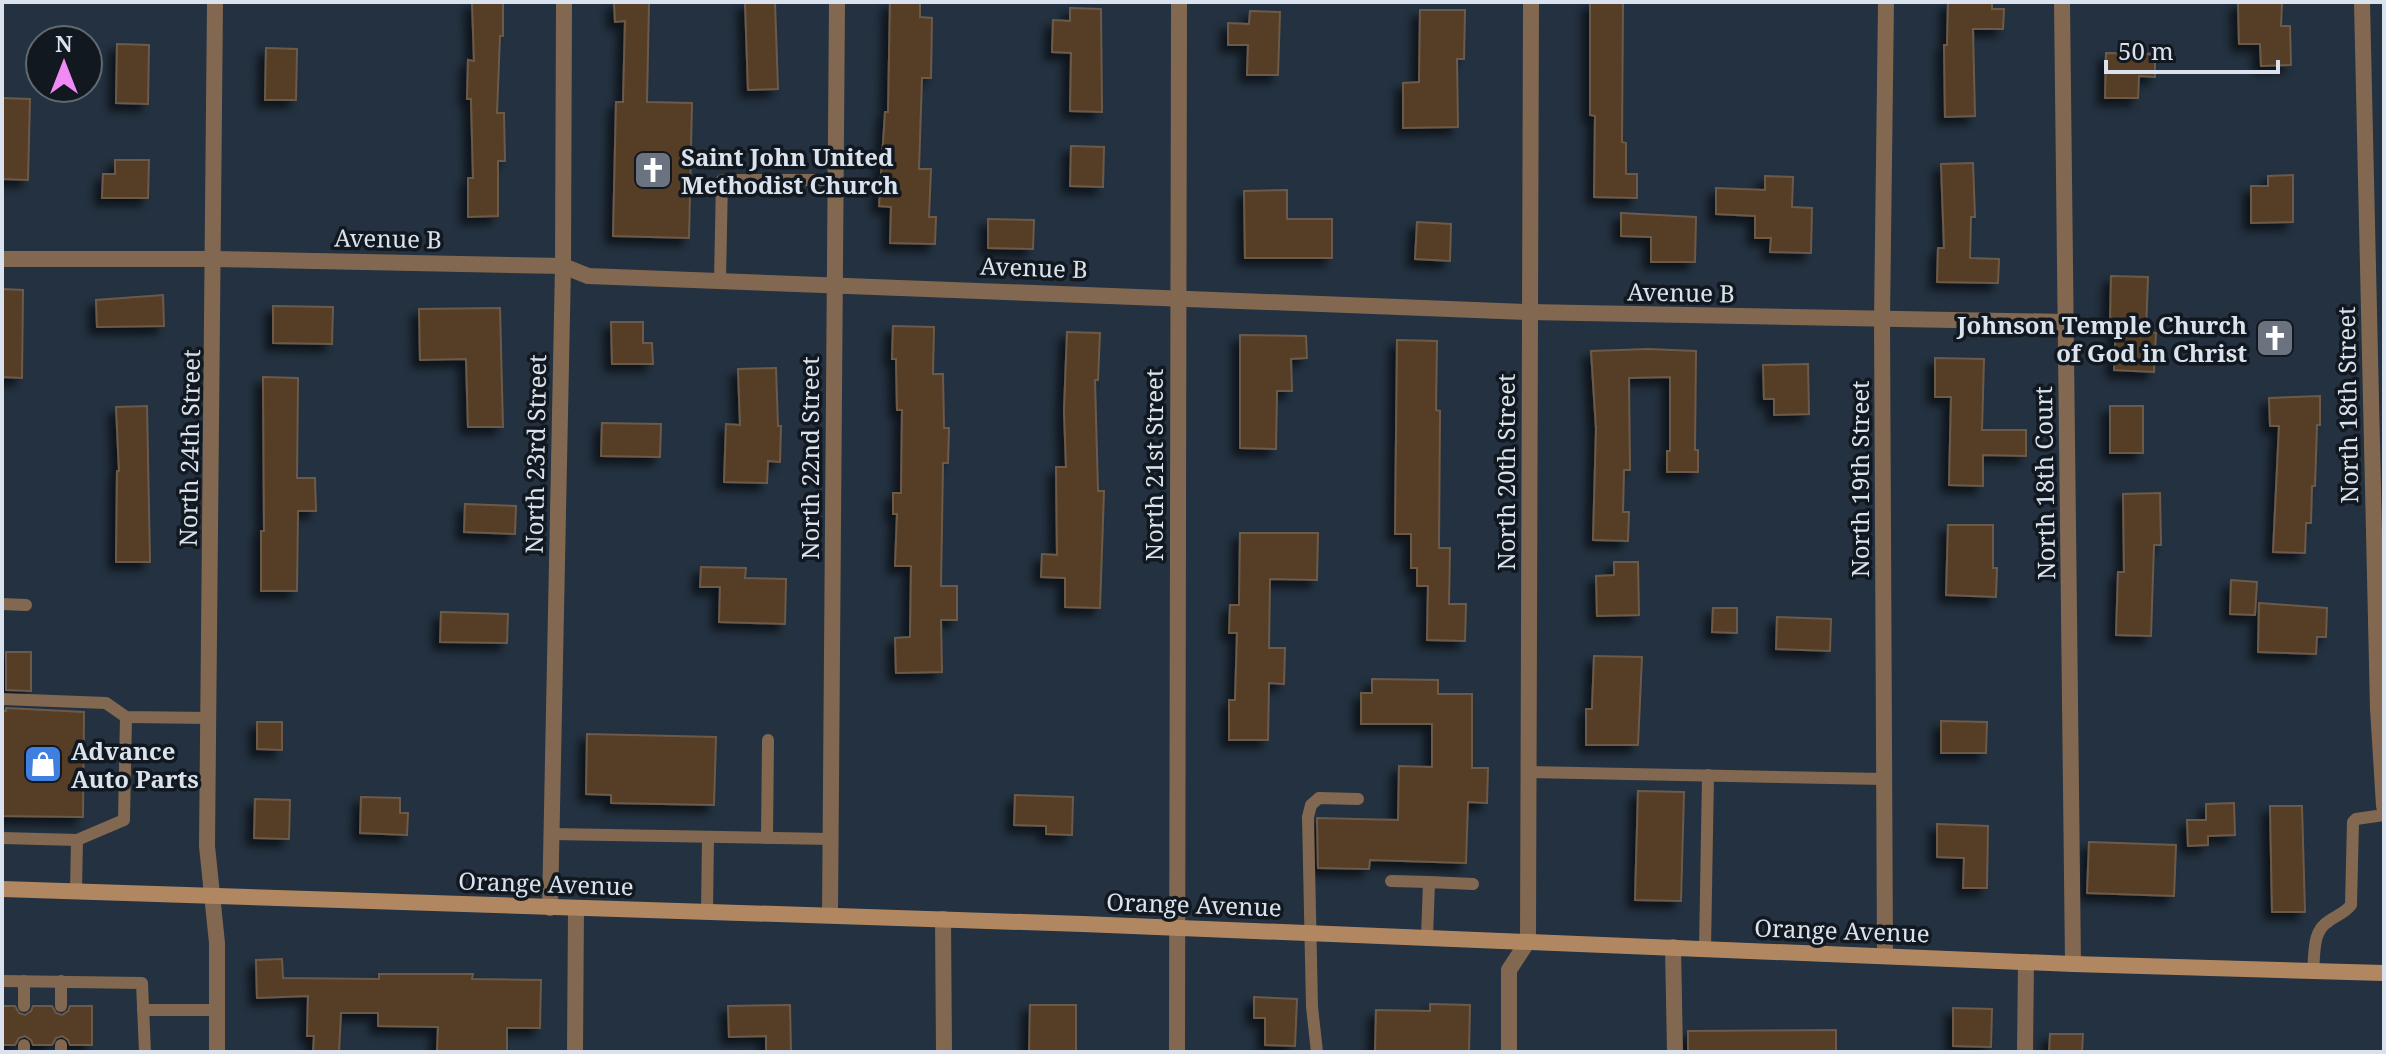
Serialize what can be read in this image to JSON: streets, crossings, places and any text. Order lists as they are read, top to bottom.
{
  "streets": {
    "main road": ["Orange Avenue"],
    "street": [
      "Avenue B",
      "North 18th Street",
      "North 24th Street",
      "North 23rd Street",
      "North 22nd Street",
      "North 21st Street",
      "North 20th Street",
      "North 19th Street",
      "North 18th Court"
    ]
  },
  "crossings": [
    ["Avenue B", "North 24th Street"],
    ["Avenue B", "North 23rd Street"],
    ["Avenue B", "North 22nd Street"],
    ["Avenue B", "North 21st Street"],
    ["Avenue B", "North 20th Street"],
    ["Avenue B", "North 19th Street"],
    ["Avenue B", "North 18th Court"],
    ["North 24th Street", "Orange Avenue"],
    ["North 23rd Street", "Orange Avenue"],
    ["North 22nd Street", "Orange Avenue"],
    ["North 21st Street", "Orange Avenue"],
    ["North 20th Street", "Orange Avenue"],
    ["North 19th Street", "Orange Avenue"],
    ["North 18th Court", "Orange Avenue"]
  ],
  "places": {
    "church": ["Saint John United Methodist Church", "Johnson Temple Church of God in Christ"],
    "shop": ["Advance Auto Parts"]
  },
  "scale_bar": "50 m",
  "north": "top"
}
